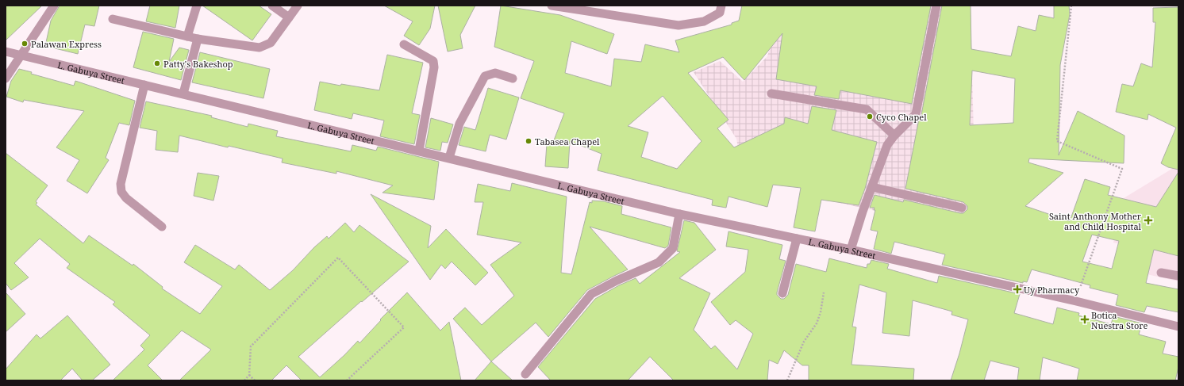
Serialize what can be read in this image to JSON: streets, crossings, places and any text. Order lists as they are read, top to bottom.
{
  "streets": {
    "street": ["L. Gabuya Street"]
  },
  "places": {
    "other": [
      "Palawan Express",
      "Patty's Bakeshop",
      "Cyco Chapel",
      "Tabasea Chapel"
    ],
    "health": ["Saint Anthony Mother and Child Hospital", "Uy Pharmacy", "Botica Nuestra Store"]
  }
}
